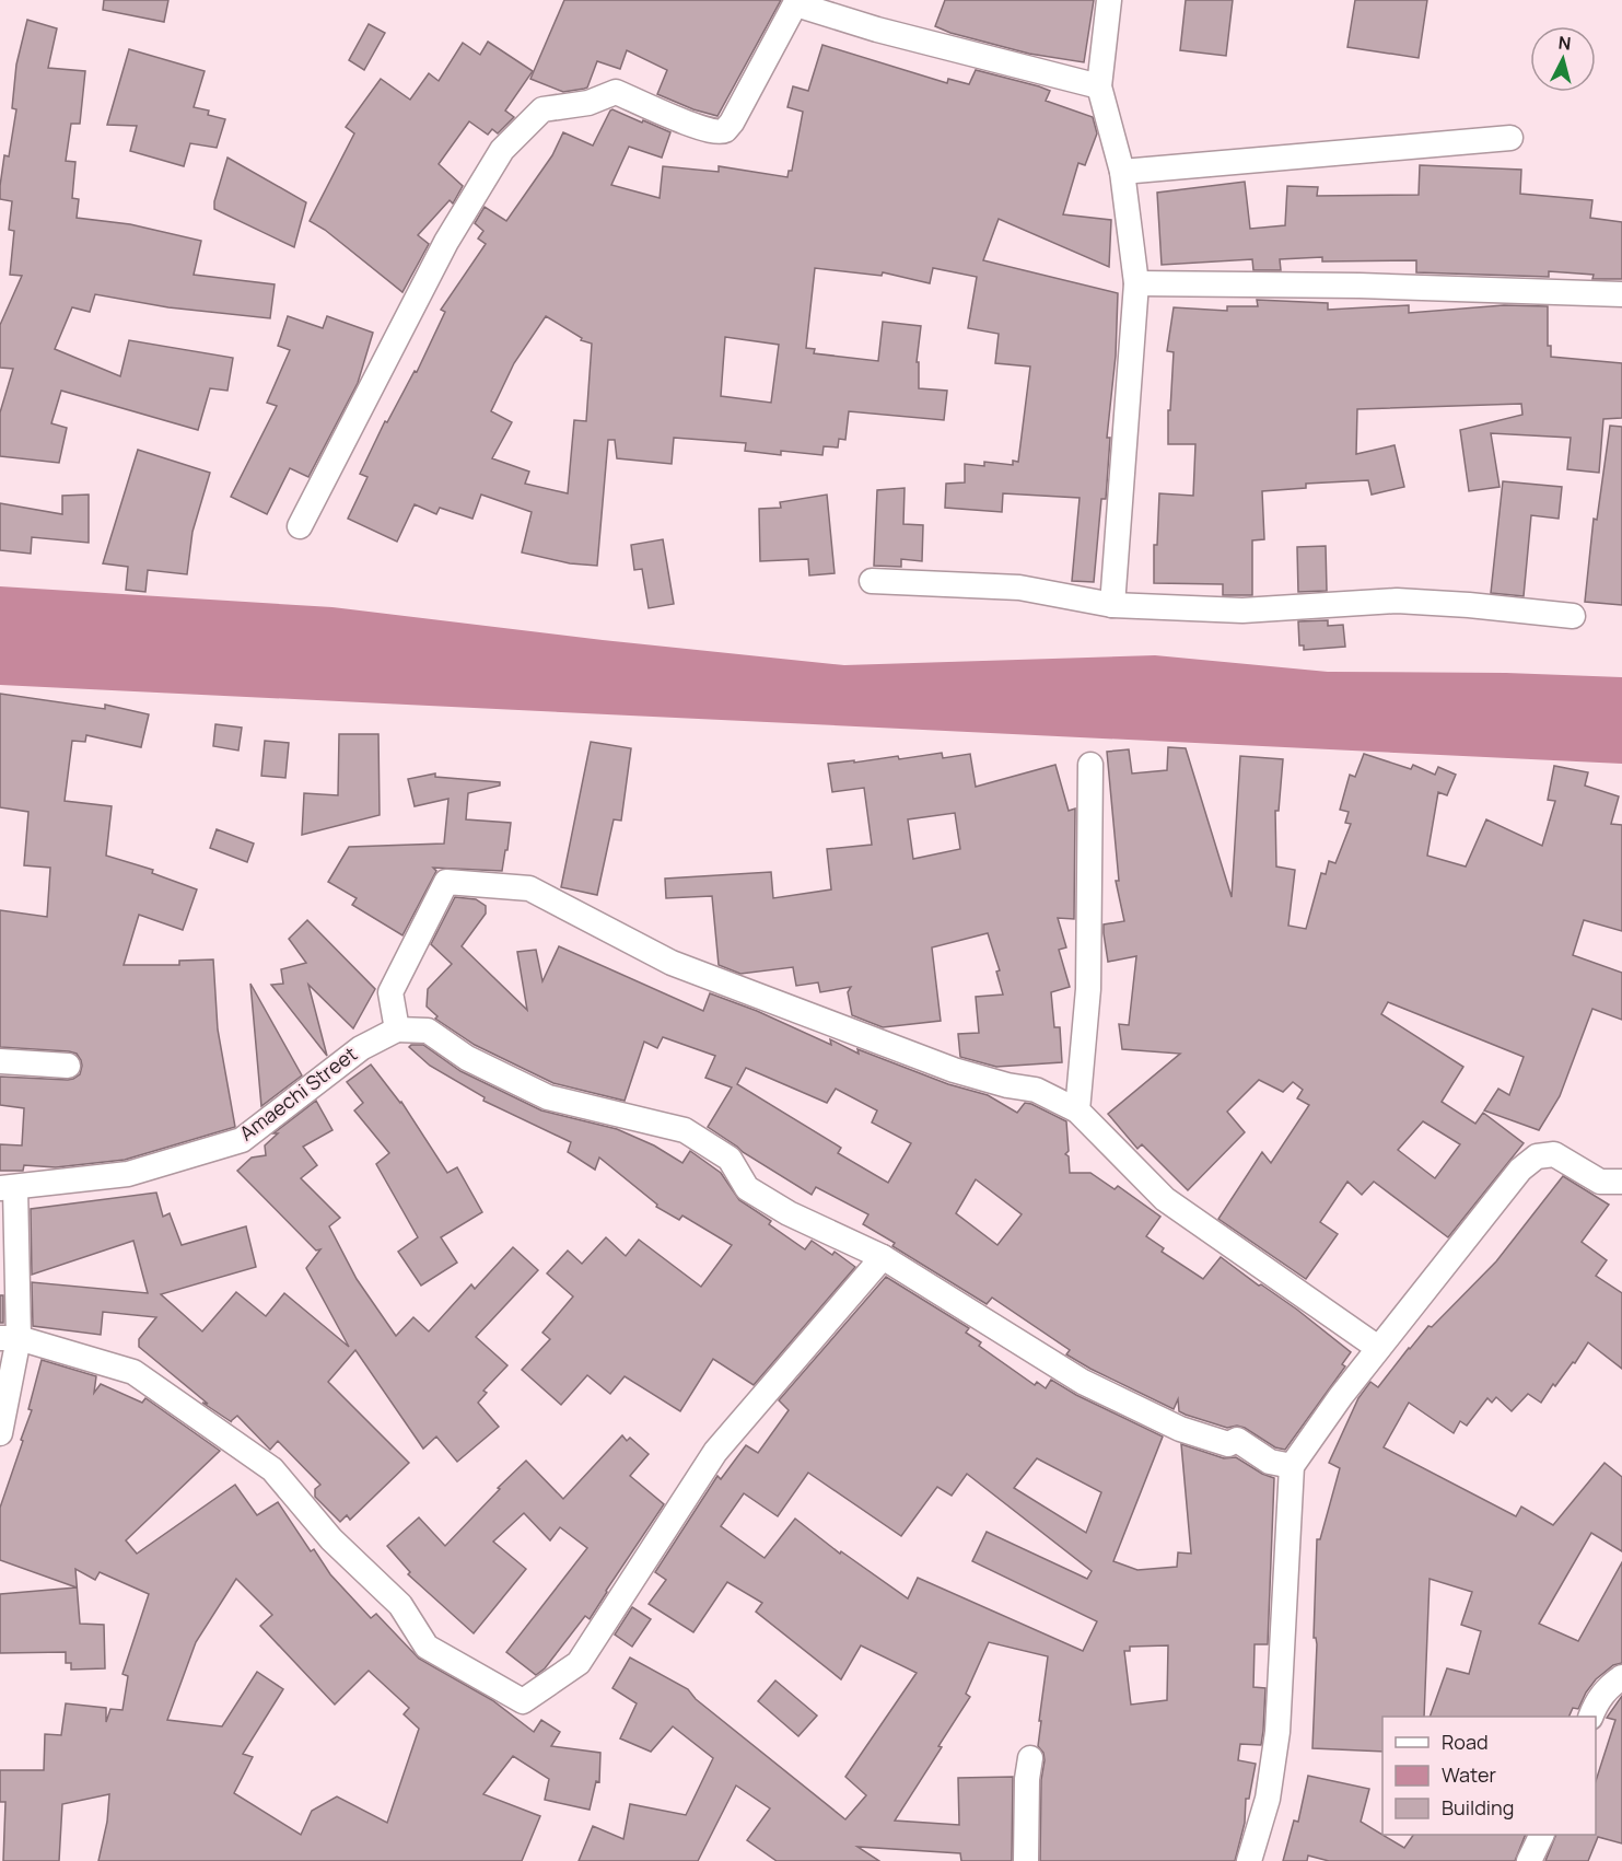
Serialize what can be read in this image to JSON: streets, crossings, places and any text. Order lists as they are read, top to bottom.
{
  "streets": {
    "street": ["Amaechi Street"]
  },
  "legend": ["Road", "Water", "Building"],
  "north": "top"
}
